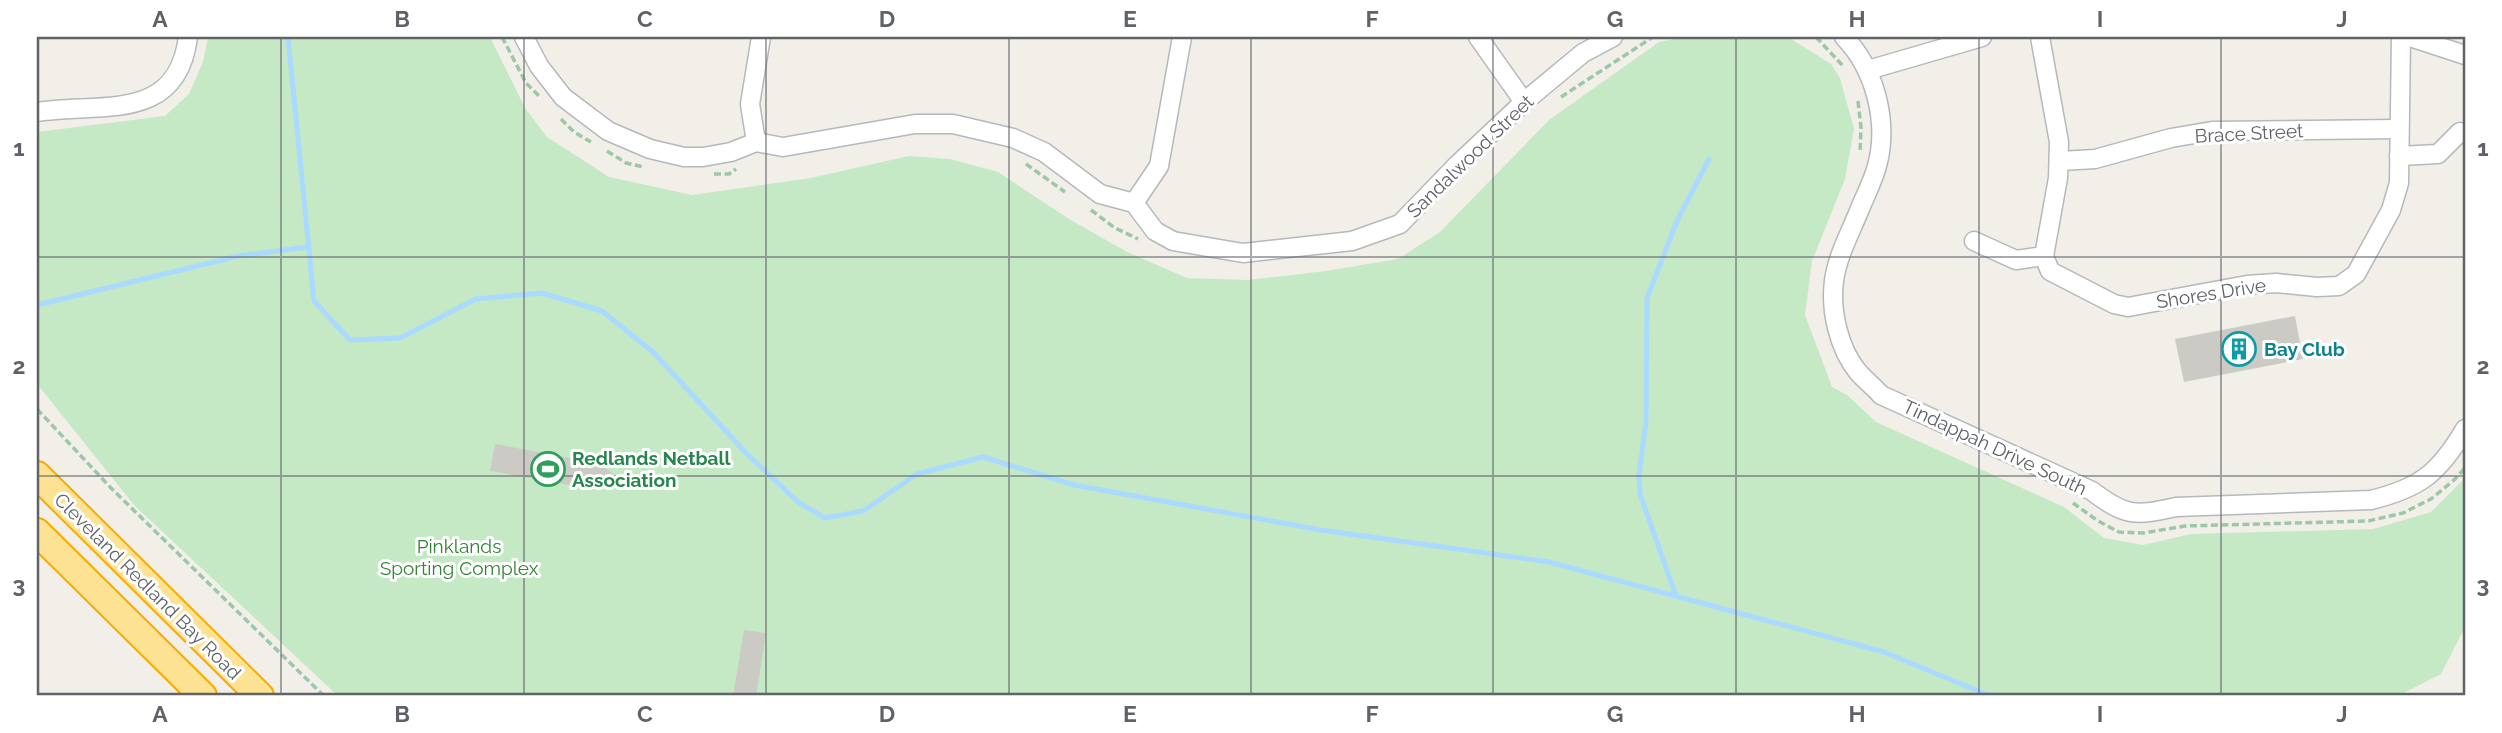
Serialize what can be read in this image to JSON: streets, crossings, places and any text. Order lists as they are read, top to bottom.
{
  "streets": {
    "highway": ["Cleveland Redland Bay Road"],
    "street": [
      "Brace Street",
      "Sandalwood Street",
      "Shores Drive",
      "Tindappah Drive South"
    ]
  },
  "crossings": [
    ["Brace Street", "Shores Drive"]
  ],
  "parks": ["Pinklands Sporting Complex"],
  "places": {
    "building": ["Bay Club"],
    "sports": ["Redlands Netball Association"]
  },
  "grid": {
    "columns": [
      "A",
      "B",
      "C",
      "D",
      "E",
      "F",
      "G",
      "H",
      "I",
      "J"
    ],
    "rows": ["1", "2", "3"]
  }
}
